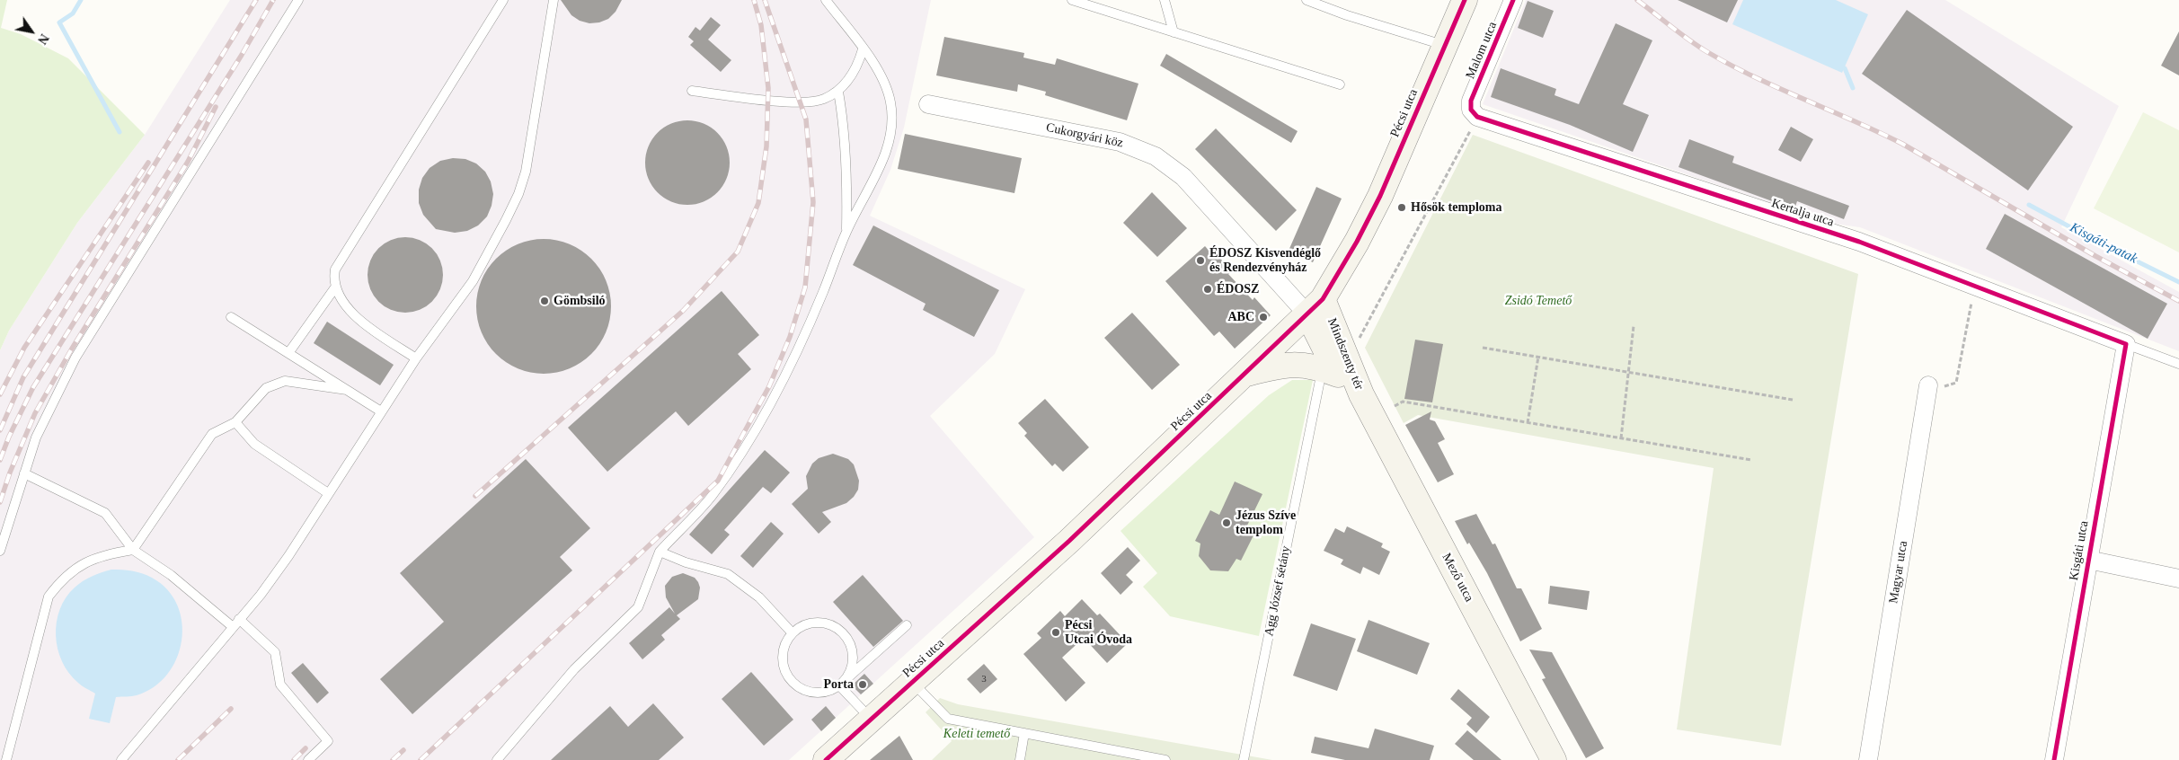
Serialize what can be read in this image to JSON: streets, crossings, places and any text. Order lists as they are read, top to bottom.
{
  "streets": {
    "street": [
      "Malom utca",
      "Pécsi utca",
      "Cukorgyári köz",
      "Kertalja utca",
      "Mindszenty tér",
      "Kisgáti utca",
      "Magyar utca",
      "Mező utca"
    ],
    "lane": ["Agg József sétány"]
  },
  "crossings": [
    ["Malom utca", "Kertalja utca"],
    ["Pécsi utca", "Cukorgyári köz"],
    ["Pécsi utca", "Mindszenty tér"],
    ["Cukorgyári köz", "Mindszenty tér"],
    ["Kertalja utca", "Kisgáti utca"],
    ["Mindszenty tér", "Mező utca"],
    ["Mindszenty tér", "Agg József sétány"]
  ],
  "water": ["Kisgáti-patak"],
  "parks": ["Zsidó Temető", "Keleti temető"],
  "places": [
    "Hősök temploma",
    "ÉDOSZ Kisvendéglő és Rendezvényház",
    "ÉDOSZ",
    "Gömbsiló",
    "ABC",
    "Jézus Szíve templom",
    "Pécsi Utcai Óvoda",
    "Porta"
  ],
  "house_numbers": ["3"],
  "north": "bottom right"
}
